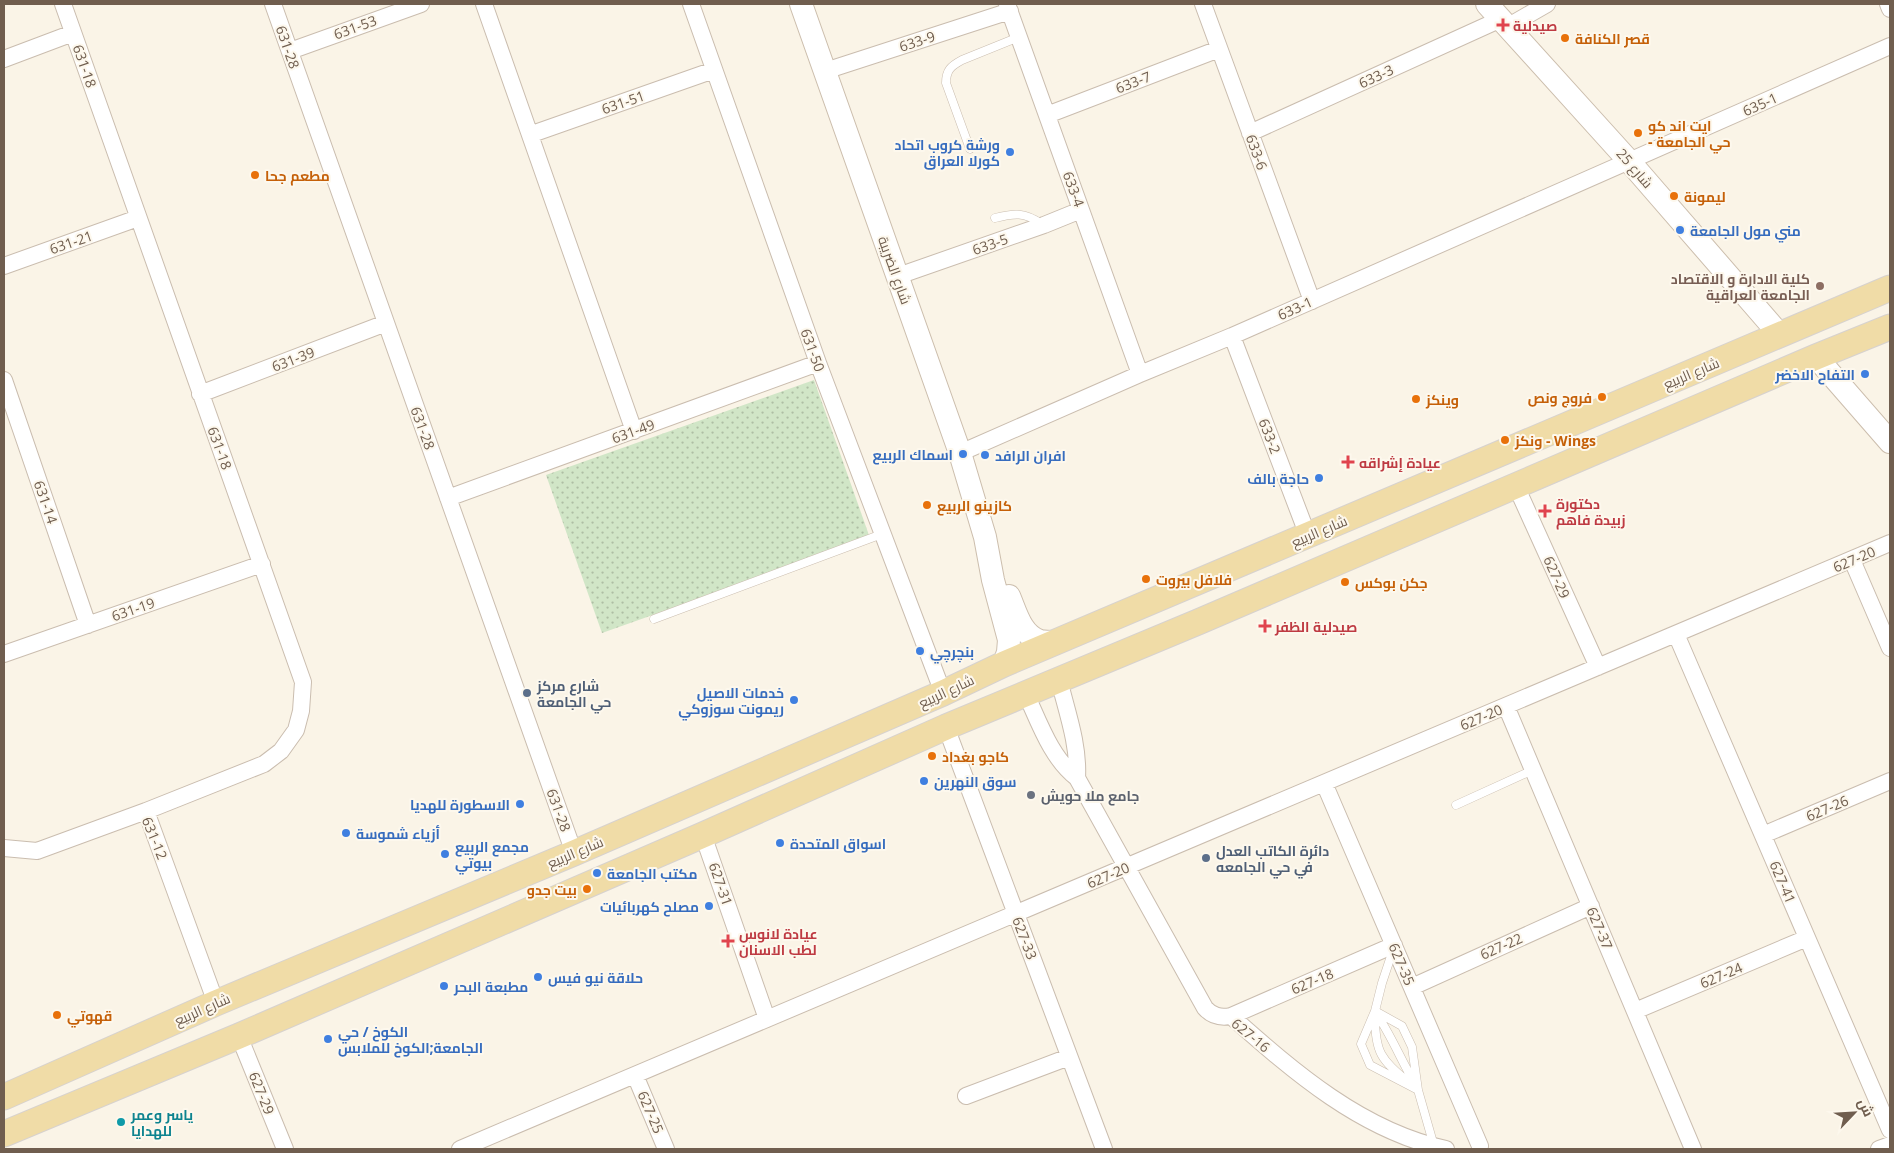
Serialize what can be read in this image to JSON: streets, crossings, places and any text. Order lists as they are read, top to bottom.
{
  "streets": {
    "main road": ["شارع الربيع"],
    "street": [
      "631-53",
      "633-9",
      "631-28",
      "631-18",
      "633-3",
      "633-7",
      "631-51",
      "635-1",
      "633-6",
      "شارع 25",
      "633-4",
      "631-21",
      "633-5",
      "شارع الضريبة",
      "633-1",
      "631-50",
      "631-39",
      "631-49",
      "633-2",
      "631-14",
      "627-20",
      "627-29",
      "631-19",
      "627-26",
      "631-12",
      "627-41",
      "627-31",
      "627-37",
      "627-33",
      "627-22",
      "627-35",
      "627-24",
      "627-18",
      "627-16",
      "627-25"
    ]
  },
  "crossings": [
    ["631-53", "631-28"],
    ["633-9", "633-4"],
    ["633-9", "شارع الضريبة"],
    ["631-28", "631-39"],
    ["631-28", "شارع الربيع"],
    ["631-28", "631-49"],
    ["631-18", "631-21"],
    ["631-18", "631-39"],
    ["631-18", "631-19"],
    ["631-18", "631-12"],
    ["633-3", "633-6"],
    ["633-3", "شارع 25"],
    ["633-7", "633-6"],
    ["633-7", "633-4"],
    ["631-51", "631-50"],
    ["635-1", "شارع 25"],
    ["635-1", "633-1"],
    ["633-6", "633-1"],
    ["شارع 25", "633-1"],
    ["شارع 25", "شارع الربيع"],
    ["633-4", "633-5"],
    ["633-4", "633-1"],
    ["633-5", "شارع الضريبة"],
    ["شارع الضريبة", "633-1"],
    ["شارع الضريبة", "شارع الربيع"],
    ["633-1", "633-2"],
    ["631-50", "شارع الربيع"],
    ["631-50", "631-49"],
    ["شارع الربيع", "633-2"],
    ["شارع الربيع", "631-12"],
    ["631-14", "631-19"],
    ["627-20", "627-29"],
    ["627-20", "627-41"],
    ["627-20", "627-31"],
    ["627-20", "627-37"],
    ["627-20", "627-33"],
    ["627-20", "627-35"],
    ["627-20", "627-16"],
    ["627-20", "627-25"],
    ["627-26", "627-41"],
    ["627-41", "627-24"],
    ["627-37", "627-22"],
    ["627-37", "627-24"],
    ["627-22", "627-35"],
    ["627-35", "627-18"],
    ["627-18", "627-16"]
  ],
  "places": {
    "health": [
      "صيدلية",
      "عيادة إشراقه",
      "دكتورة زبيدة فاهم",
      "صيدلية الظفر",
      "عيادة لانوس لطب الاسنان"
    ],
    "other": [
      "قصر الكنافة",
      "ايت اند كو - حي الجامعة",
      "ورشة كروب اتحاد كورلا العراق",
      "مطعم جحا",
      "ليمونة",
      "مني مول الجامعة",
      "كلية الادارة و الاقتصاد الجامعة العراقية",
      "التفاح الاخضر",
      "فروج ونص",
      "وينكز",
      "ونكز - Wings",
      "اسماك الربيع",
      "افران الرافد",
      "حاجة بالف",
      "كازينو الربيع",
      "فلافل بيروت",
      "جكن بوكس",
      "بنچرچي",
      "شارع مركز حي الجامعة",
      "خدمات الاصيل ريمونت سوزوكي",
      "كاجو بغداد",
      "سوق النهرين",
      "جامع ملا حويش",
      "الاسطورة للهديا",
      "أزياء شموسة",
      "اسواق المتحدة",
      "مجمع الربيع بيوتي",
      "دائرة الكاتب العدل في حي الجامعه",
      "مكتب الجامعة",
      "بيت جدو",
      "مصلح كهربائيات",
      "حلاقة نيو فيس",
      "مطبعة البحر",
      "قهوتي",
      "الكوخ / حي الجامعة;الكوخ للملابس",
      "ياسر وعمر للهدايا"
    ]
  },
  "north": "top right"
}
